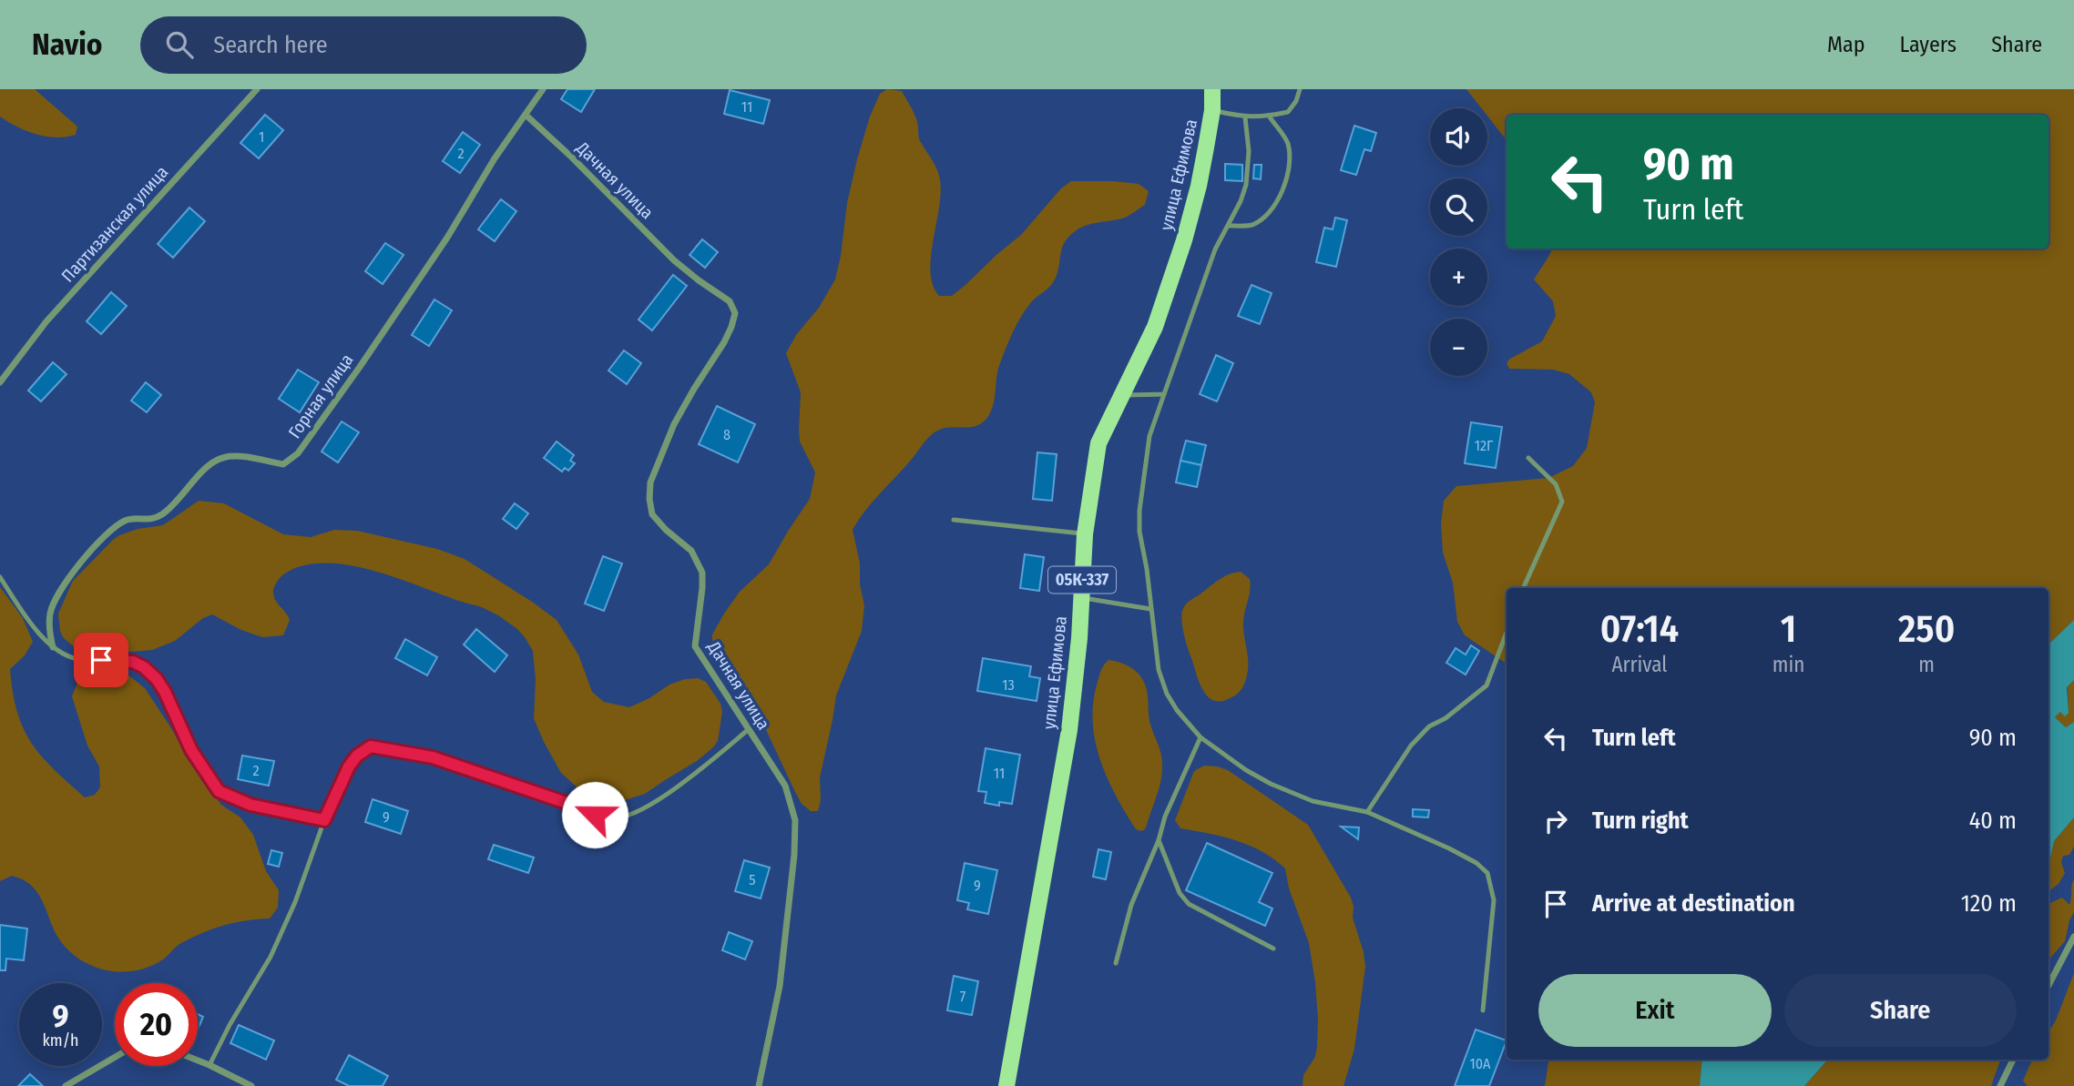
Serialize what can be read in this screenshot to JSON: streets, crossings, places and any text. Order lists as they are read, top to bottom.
{
  "streets": {
    "main road": ["улица Ефимова", "05К-337"],
    "street": ["Дачная улица", "Партизанская улица", "Горная улица"]
  },
  "crossings": [
    ["Дачная улица", "Горная улица"]
  ],
  "house_numbers": [
    "11",
    "1",
    "2",
    "8",
    "12Г",
    "13",
    "2",
    "11",
    "9",
    "5",
    "9",
    "7",
    "10А"
  ],
  "page": {
    "header": "Navio",
    "search": "Search here",
    "nav": ["Map", "Layers", "Share"],
    "map_buttons": ["+", "−"],
    "turn": ["90 m", "Turn left"],
    "eta": [
      "07:14",
      "Arrival",
      "1",
      "min",
      "250",
      "m"
    ],
    "list": [
      {
        "name": "Turn left",
        "value": "90 m"
      },
      {
        "name": "Turn right",
        "value": "40 m"
      },
      {
        "name": "Arrive at destination",
        "value": "120 m"
      }
    ],
    "buttons": ["Exit", "Share"],
    "speed": "9 km/h",
    "limit": "20"
  }
}
